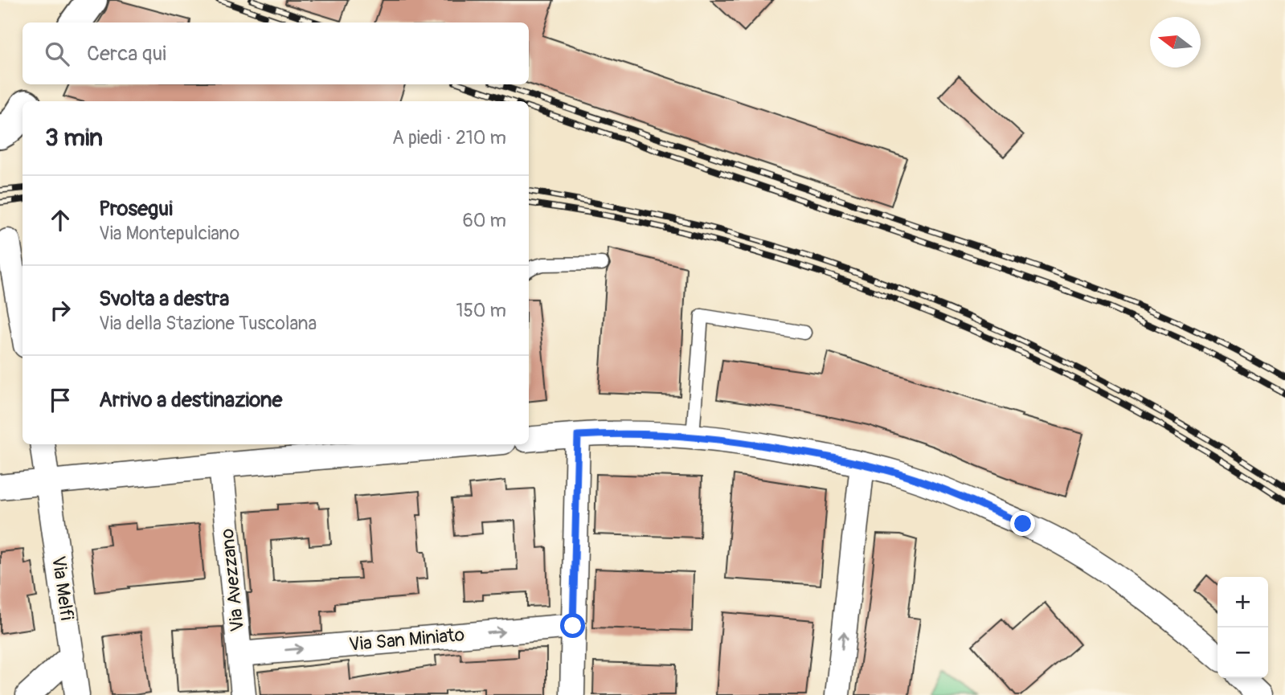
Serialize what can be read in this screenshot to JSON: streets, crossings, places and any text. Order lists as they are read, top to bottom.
{
  "streets": {
    "street": ["Via Avezzano", "Via Melfi", "Via San Miniato"]
  },
  "crossings": [
    ["Via Avezzano", "Via San Miniato"]
  ],
  "north": "left",
  "page": {
    "search": "Cerca qui",
    "heading": ["3 min", "A piedi · 210 m"],
    "list": [
      ["Prosegui", "Via Montepulciano", "60 m"],
      ["Svolta a destra", "Via della Stazione Tuscolana", "150 m"],
      "Arrivo a destinazione"
    ],
    "map_buttons": ["+", "−"]
  }
}
